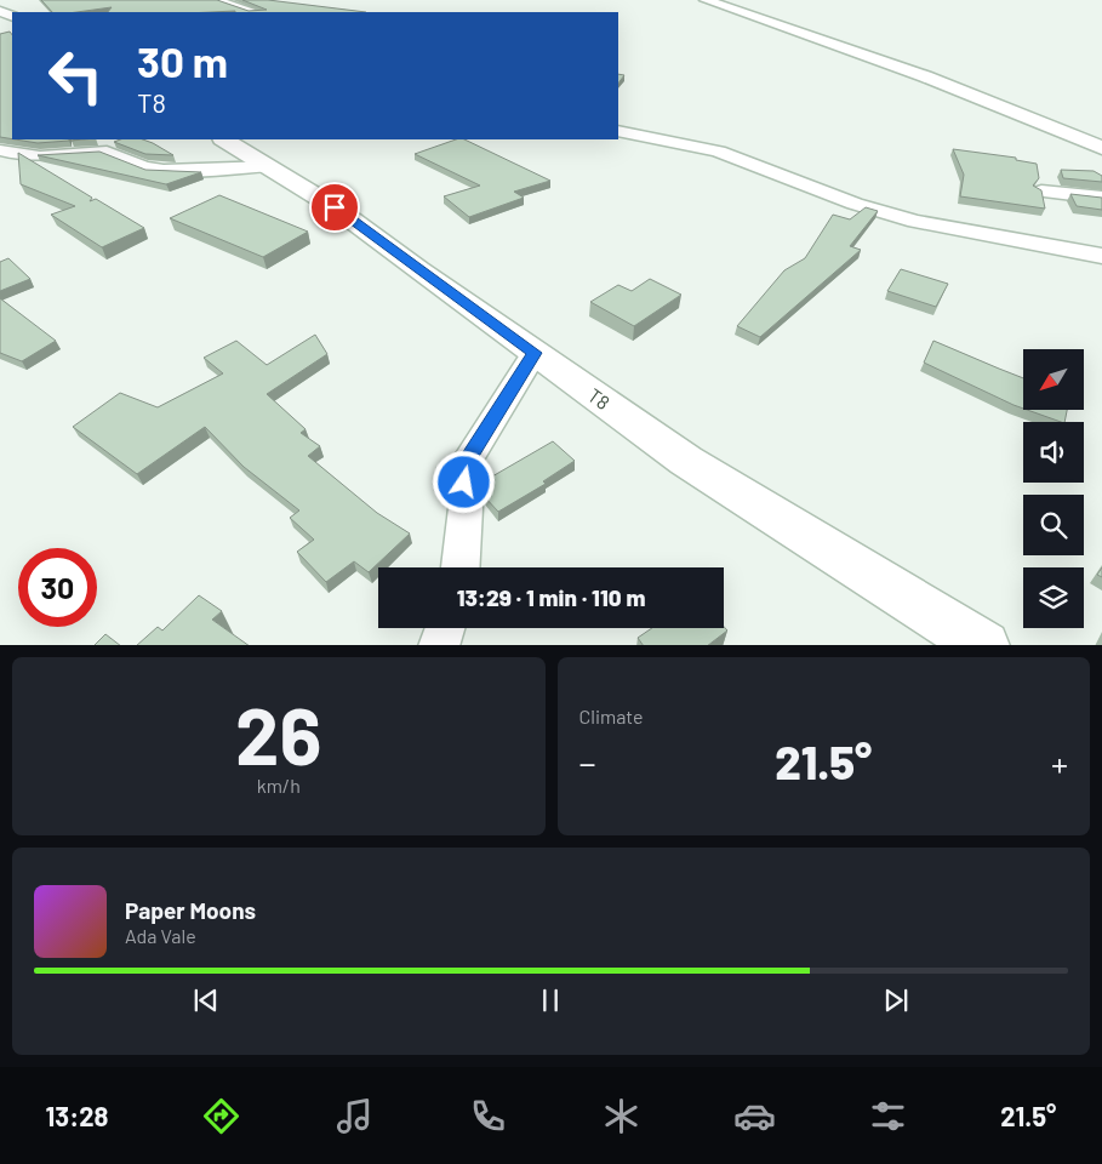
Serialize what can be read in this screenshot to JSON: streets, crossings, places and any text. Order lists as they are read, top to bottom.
{
  "streets": {
    "street": ["T8"]
  },
  "north": "bottom left",
  "page": {
    "turn": ["30 m", "T8"],
    "limit": "30",
    "trip": "13:29 · 1 min · 110 m",
    "tile": [
      ["26", "km/h"],
      "Climate"
    ],
    "heat": ["−", "21.5°", "+"],
    "song": ["Paper Moons", "Ada Vale"],
    "tabs": ["13:28", "21.5°"]
  }
}
